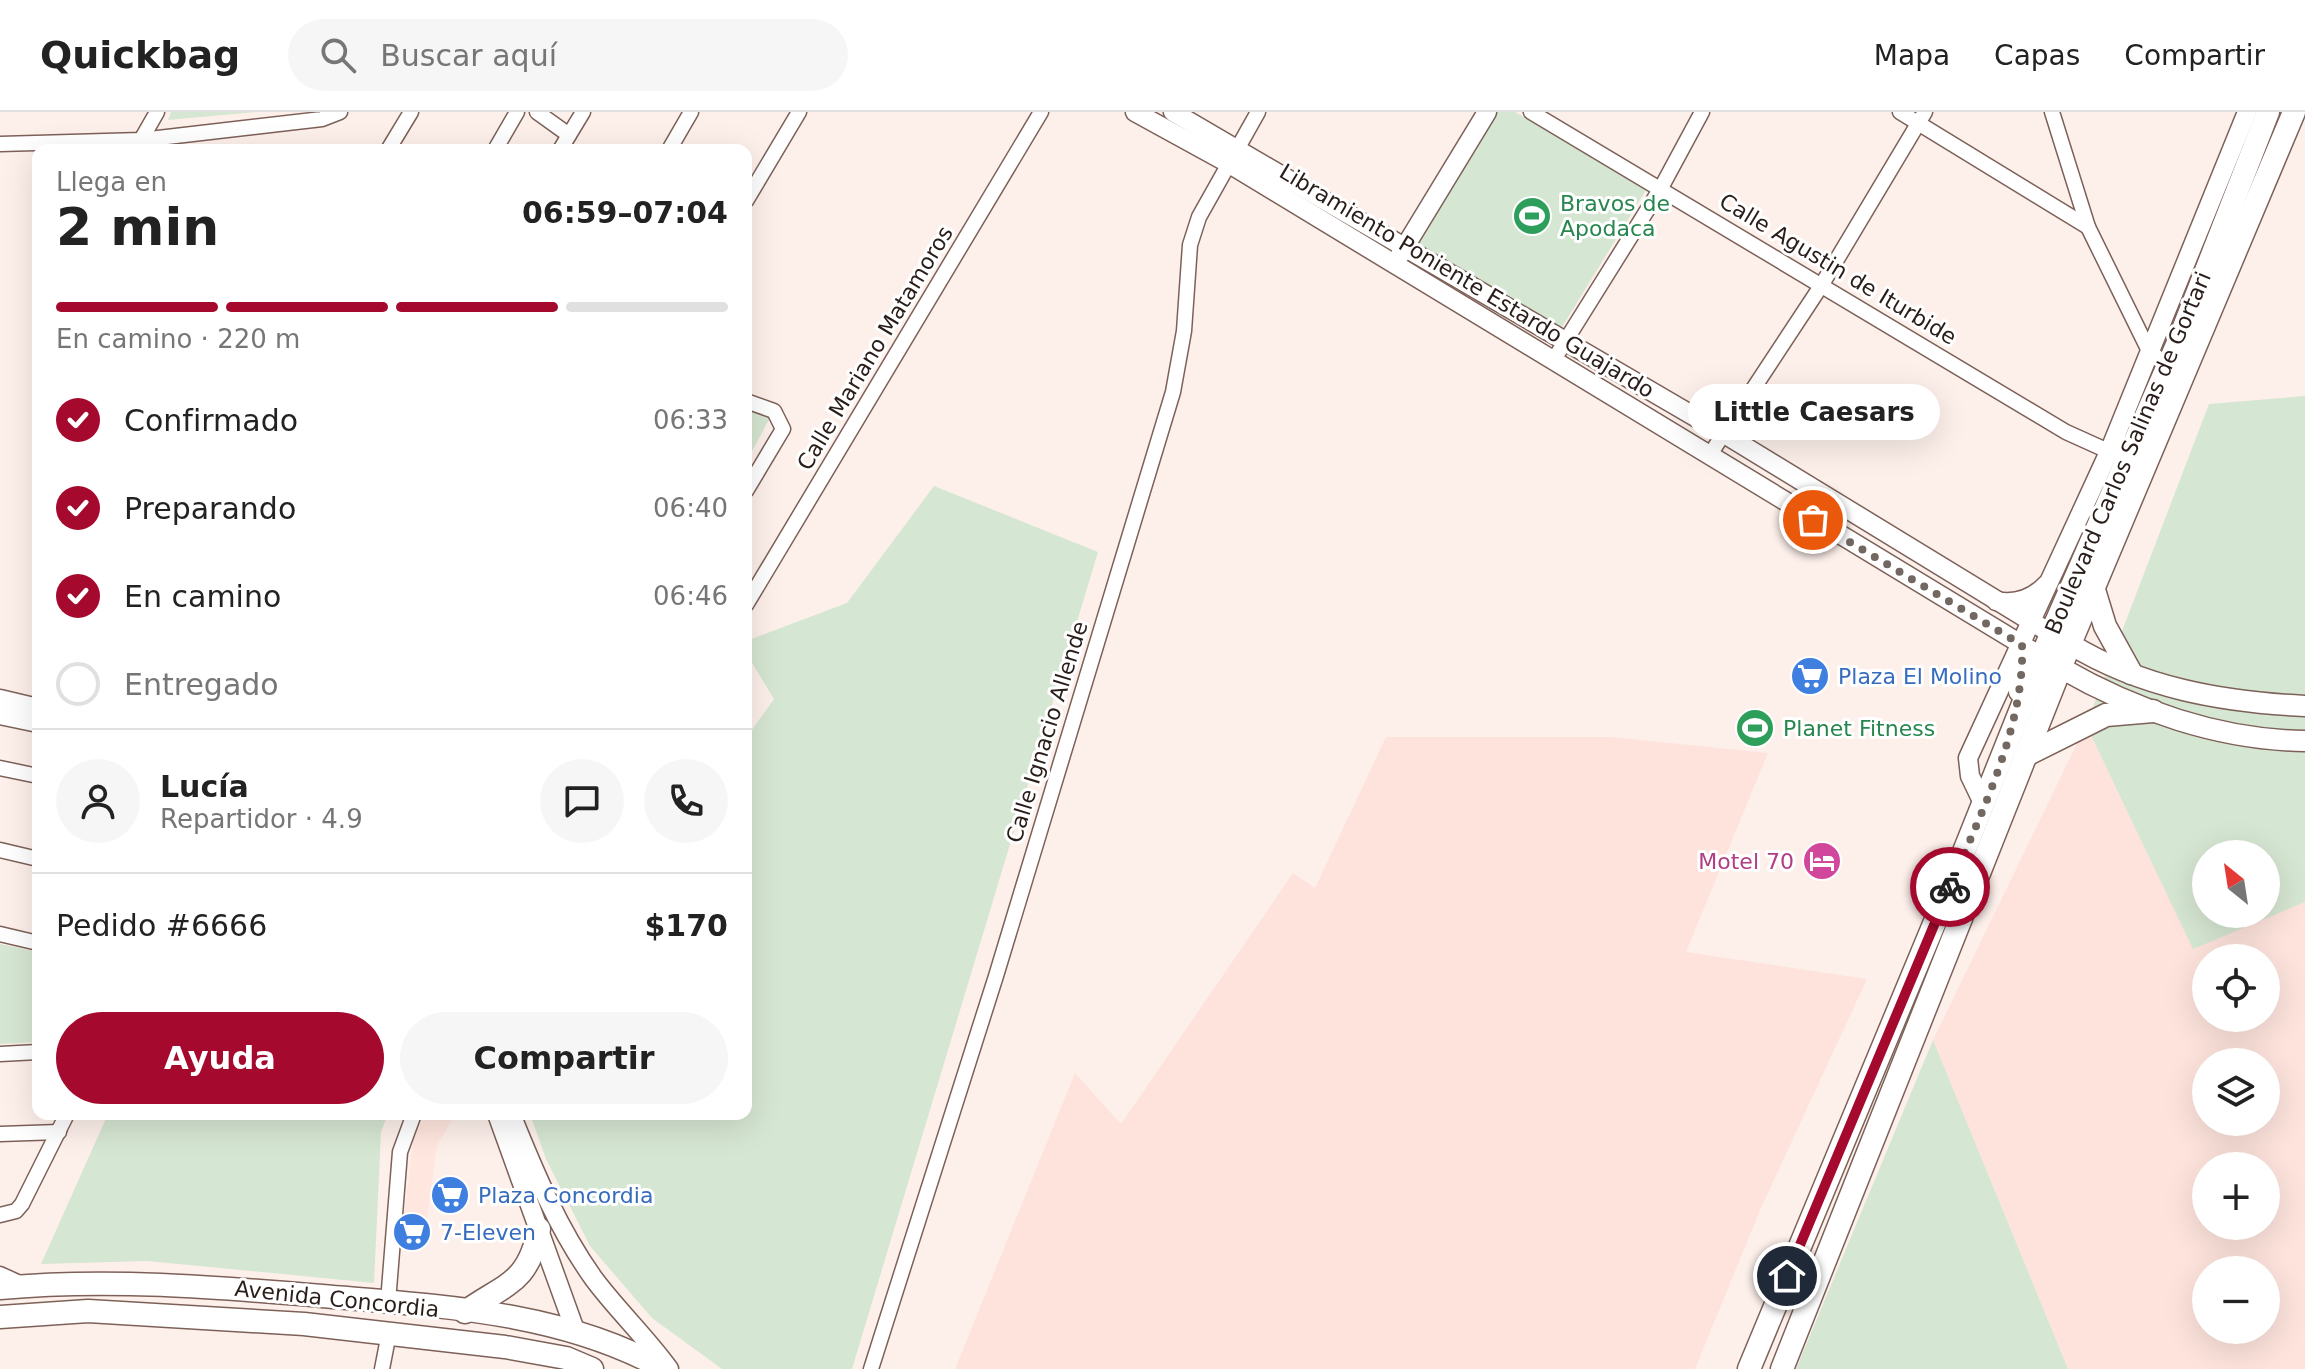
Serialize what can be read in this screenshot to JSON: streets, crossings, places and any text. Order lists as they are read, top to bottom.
{
  "streets": {
    "main road": ["Boulevard Carlos Salinas de Gortari", "Avenida Concordia"],
    "street": [
      "Calle Agustin de Iturbide",
      "Libramiento Poniente Estardo Guajardo",
      "Calle Mariano Matamoros",
      "Calle Ignacio Allende"
    ]
  },
  "crossings": [
    ["Calle Agustin de Iturbide", "Boulevard Carlos Salinas de Gortari"],
    ["Libramiento Poniente Estardo Guajardo", "Boulevard Carlos Salinas de Gortari"],
    ["Libramiento Poniente Estardo Guajardo", "Calle Ignacio Allende"]
  ],
  "places": {
    "sports": ["Bravos de Apodaca", "Planet Fitness"],
    "other": ["Little Caesars"],
    "supermarket": ["Plaza El Molino", "Plaza Concordia", "7-Eleven"],
    "hotel": ["Motel 70"]
  },
  "north": "top left",
  "page": {
    "header": "Quickbag",
    "search": "Buscar aquí",
    "nav": ["Mapa", "Capas", "Compartir"],
    "heading": ["2 min", "Llega en", "06:59–07:04"],
    "panel": [
      "Lucía",
      "Repartidor · 4.9",
      "Pedido #6666",
      "$170"
    ],
    "bar": "En camino · 220 m",
    "list": [
      ["Confirmado", "06:33"],
      ["Preparando", "06:40"],
      ["En camino", "06:46"],
      "Entregado"
    ],
    "bubble": "Little Caesars",
    "map_buttons": ["+", "−"],
    "buttons": ["Ayuda", "Compartir"]
  }
}
